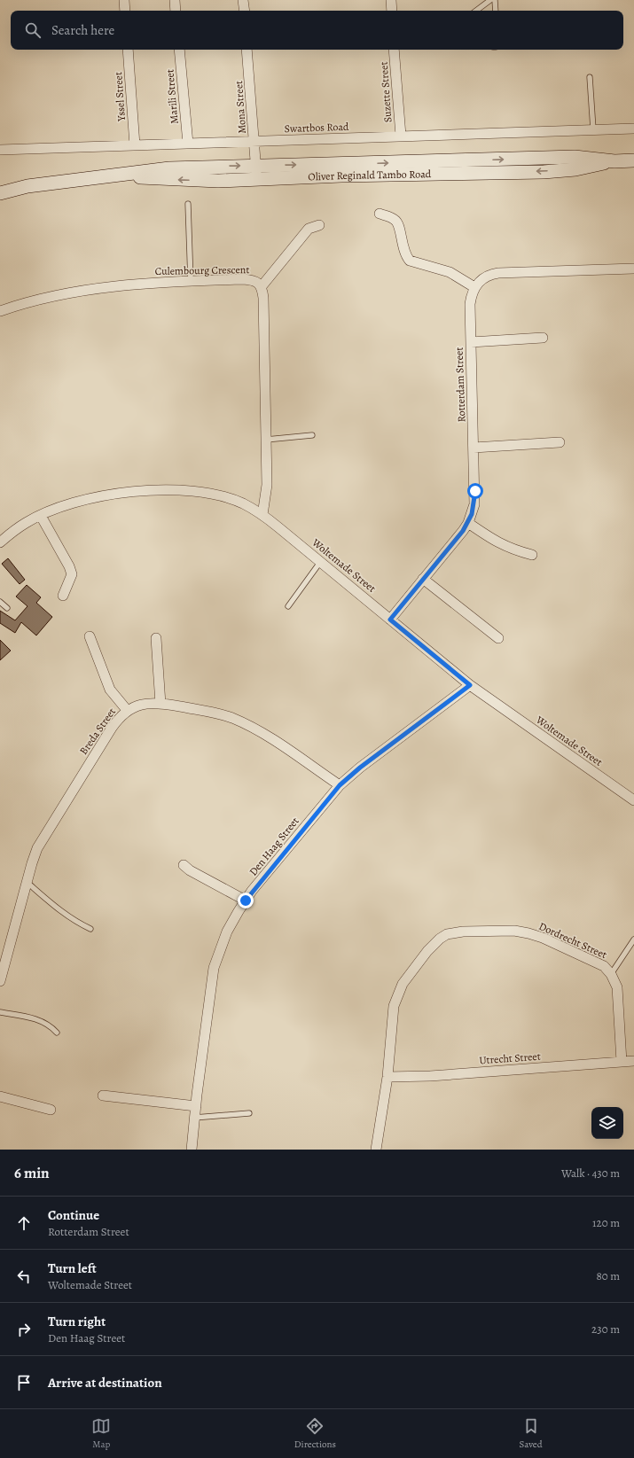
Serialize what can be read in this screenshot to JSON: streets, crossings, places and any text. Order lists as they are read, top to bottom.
{
  "streets": {
    "main road": ["Oliver Reginald Tambo Road"],
    "street": [
      "Suzette Street",
      "Yssel Street",
      "Marili Street",
      "Mona Street",
      "Swartbos Road",
      "Culembourg Crescent",
      "Rotterdam Street",
      "Woltemade Street",
      "Breda Street",
      "Den Haag Street",
      "Dordrecht Street",
      "Utrecht Street"
    ]
  },
  "crossings": [
    ["Suzette Street", "Swartbos Road"],
    ["Yssel Street", "Swartbos Road"],
    ["Marili Street", "Swartbos Road"],
    ["Mona Street", "Swartbos Road"],
    ["Mona Street", "Oliver Reginald Tambo Road"],
    ["Culembourg Crescent", "Woltemade Street"],
    ["Rotterdam Street", "Woltemade Street"],
    ["Woltemade Street", "Den Haag Street"],
    ["Breda Street", "Den Haag Street"],
    ["Dordrecht Street", "Utrecht Street"]
  ],
  "page": {
    "search": "Search here",
    "heading": ["6 min", "Walk · 430 m"],
    "list": [
      ["Continue", "Rotterdam Street", "120 m"],
      ["Turn left", "Woltemade Street", "80 m"],
      ["Turn right", "Den Haag Street", "230 m"],
      "Arrive at destination"
    ],
    "nav": ["Map", "Directions", "Saved"]
  }
}
